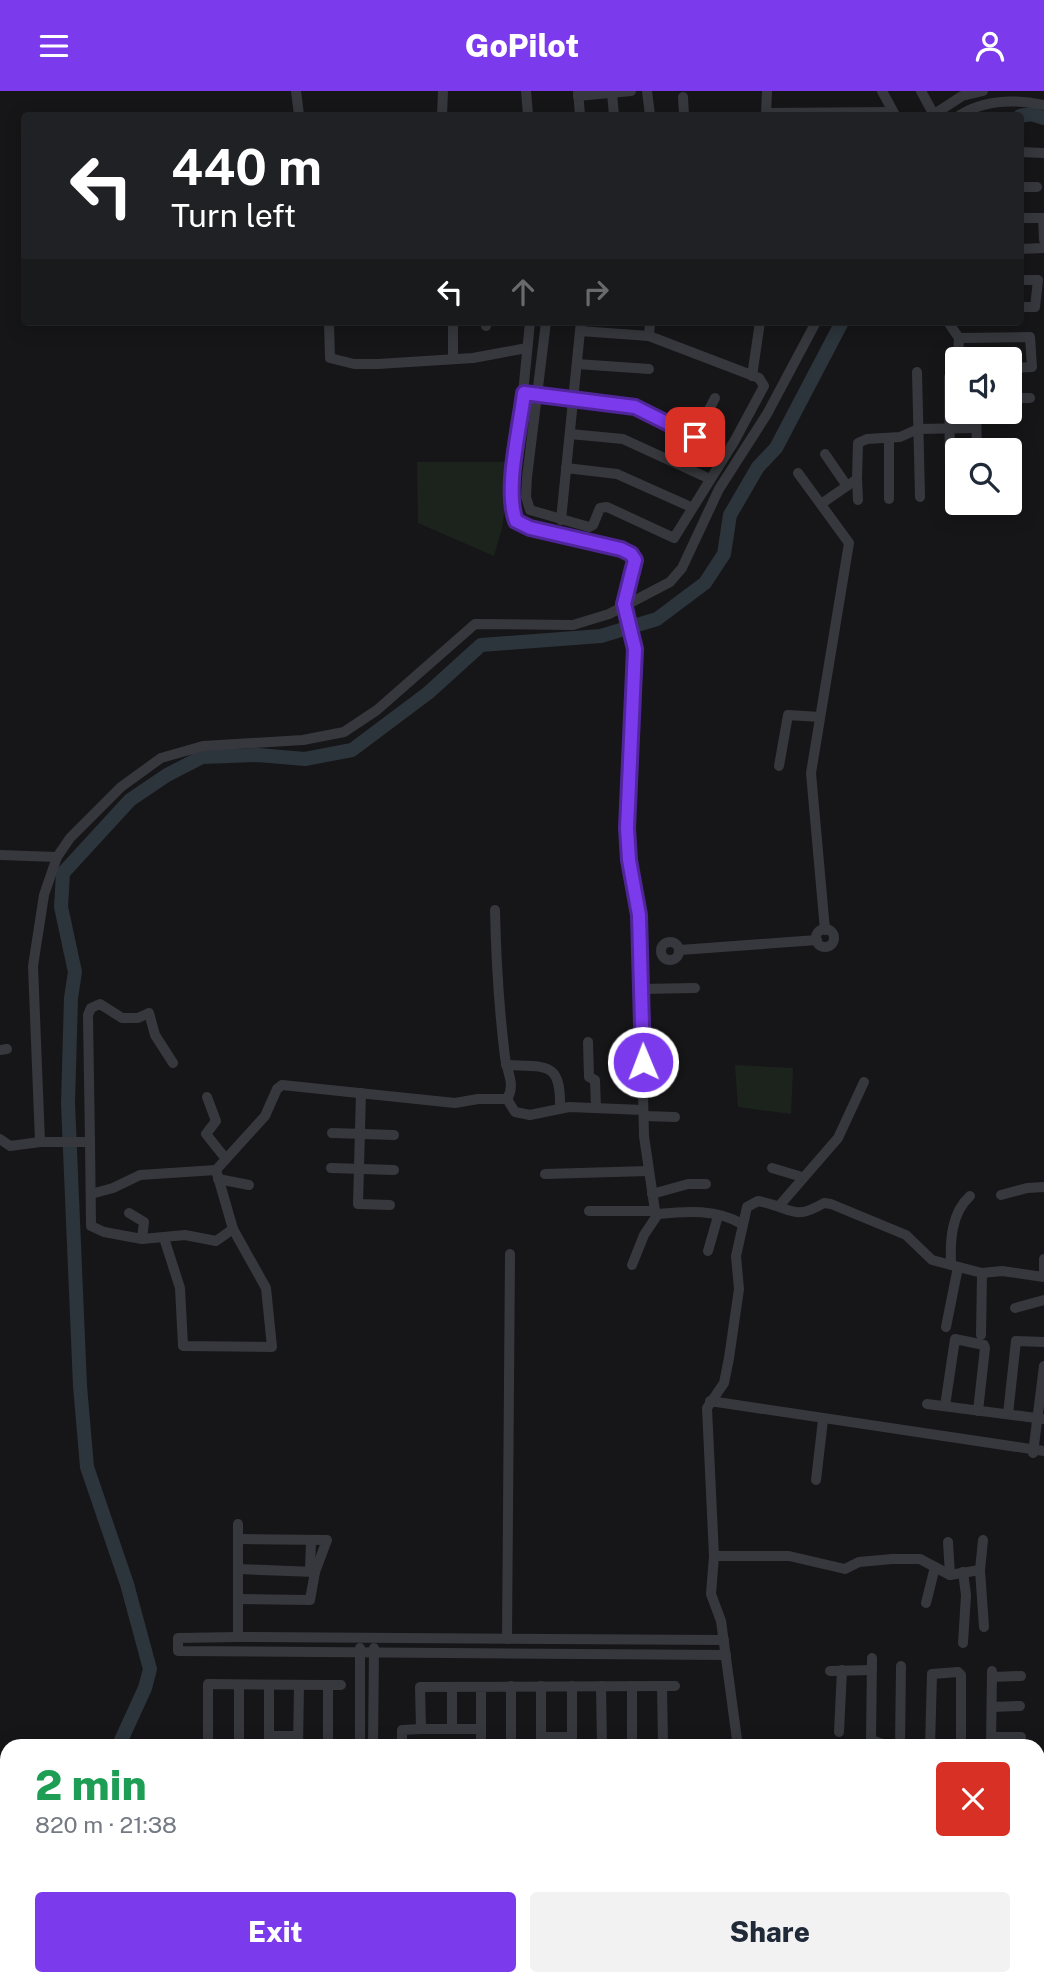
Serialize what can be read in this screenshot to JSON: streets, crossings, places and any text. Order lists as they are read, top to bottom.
{
  "page": {
    "header": "GoPilot",
    "turn": ["440 m", "Turn left"],
    "heading": ["2 min", "820 m · 21:38"],
    "buttons": ["Exit", "Share"]
  }
}
